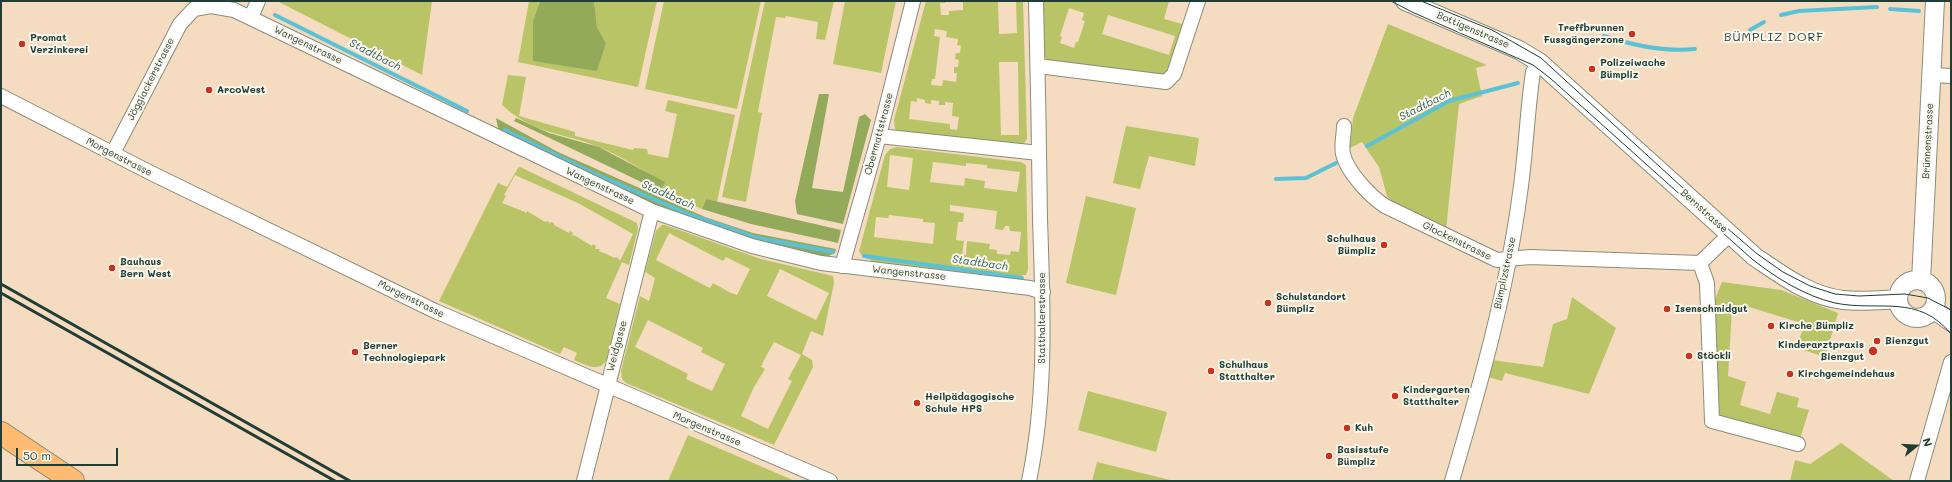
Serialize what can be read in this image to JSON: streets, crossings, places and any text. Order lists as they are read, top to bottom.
{
  "streets": {
    "street": [
      "Bottigenstrasse",
      "Wangenstrasse",
      "Jöggiackerstrasse",
      "Obermattstrasse",
      "Brünnenstrasse",
      "Morgenstrasse",
      "Bernstrasse",
      "Glockenstrasse",
      "Bümplizstrasse",
      "Statthalterstrasse",
      "Weidgasse"
    ]
  },
  "crossings": [
    ["Bottigenstrasse", "Bernstrasse"],
    ["Bottigenstrasse", "Bümplizstrasse"],
    ["Wangenstrasse", "Jöggiackerstrasse"],
    ["Wangenstrasse", "Obermattstrasse"],
    ["Wangenstrasse", "Statthalterstrasse"],
    ["Wangenstrasse", "Weidgasse"],
    ["Jöggiackerstrasse", "Morgenstrasse"],
    ["Brünnenstrasse", "Bernstrasse"],
    ["Morgenstrasse", "Weidgasse"],
    ["Bernstrasse", "Bümplizstrasse"],
    ["Glockenstrasse", "Bümplizstrasse"]
  ],
  "districts": ["BÜMPLIZ DORF"],
  "water": ["Stadtbach"],
  "places": [
    "Treffbrunnen Fussgängerzone",
    "Promat Verzinkerei",
    "Polizeiwache Bümpliz",
    "ArcoWest",
    "Schulhaus Bümpliz",
    "Bauhaus Bern West",
    "Schulstandort Bümpliz",
    "Isenschmidgut",
    "Kirche Bümpliz",
    "Bienzgut",
    "Kinderarztpraxis Bienzgut",
    "Berner Technologiepark",
    "Stöckli",
    "Schulhaus Statthalter",
    "Kirchgemeindehaus",
    "Kindergarten Statthalter",
    "Heilpädagogische Schule HPS",
    "Kuh",
    "Basisstufe Bümpliz"
  ],
  "scale_bar": "50 m",
  "north": "right"
}
